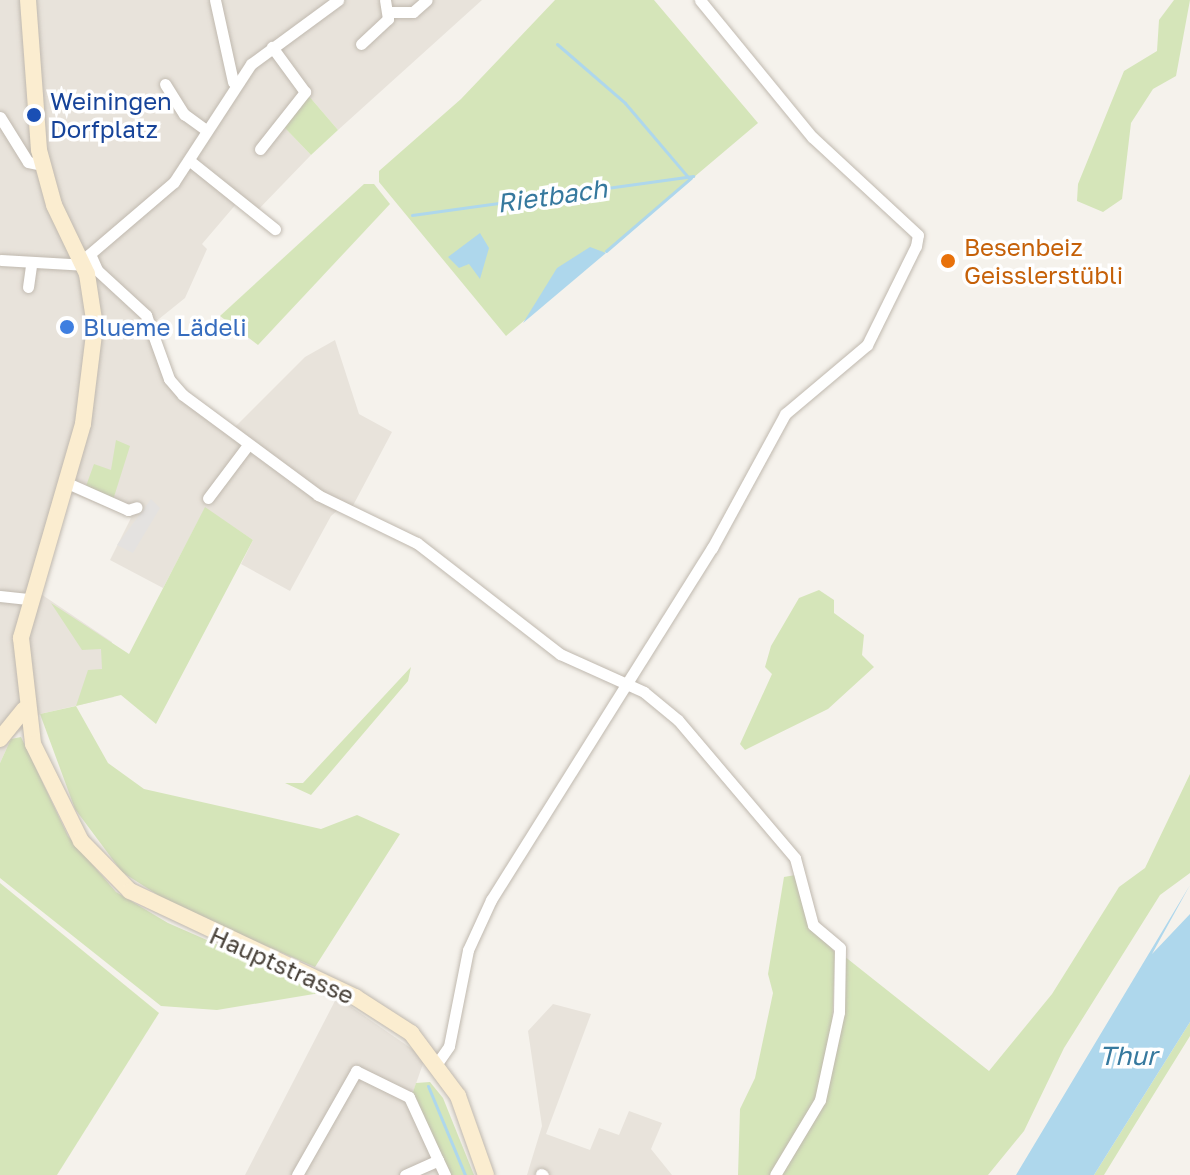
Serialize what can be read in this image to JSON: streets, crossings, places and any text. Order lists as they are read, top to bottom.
{
  "streets": {
    "main road": ["Hauptstrasse"]
  },
  "water": ["Rietbach", "Thur"],
  "places": ["Weiningen Dorfplatz", "Besenbeiz Geisslerstübli", "Blueme Lädeli"]
}
